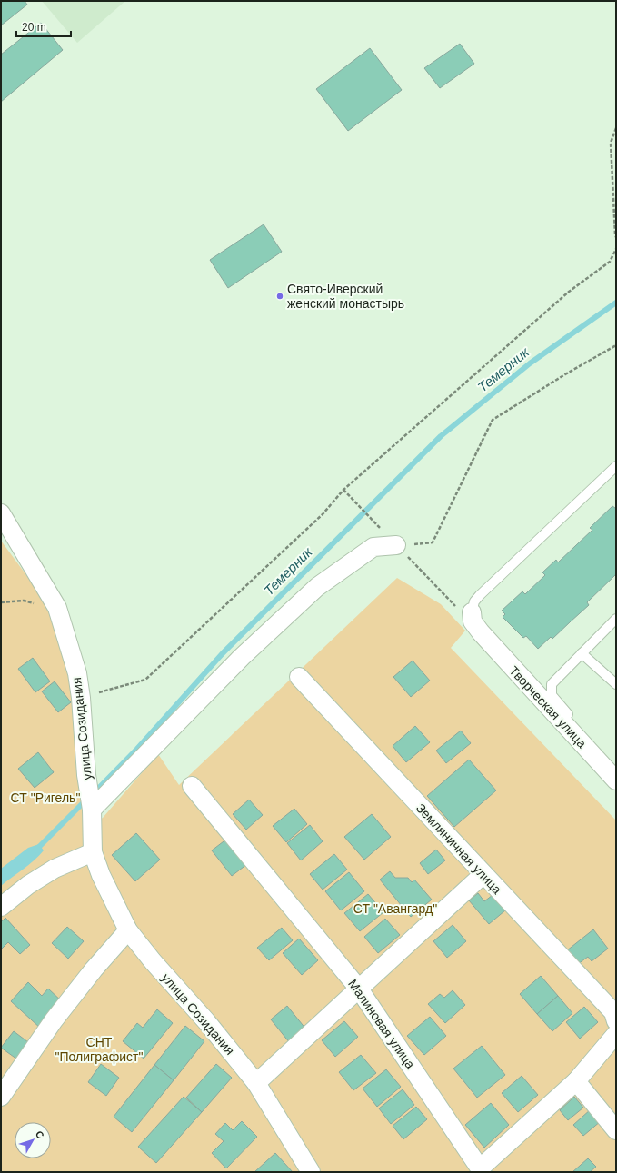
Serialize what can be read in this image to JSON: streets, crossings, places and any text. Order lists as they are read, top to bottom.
{
  "streets": {
    "street": [
      "Творческая улица",
      "улица Созидания",
      "Земляничная улица",
      "Малиновая улица"
    ]
  },
  "water": ["Темерник"],
  "parks": ["СТ \"Ригель\"", "СТ \"Авангард\"", "СНТ \"Полиграфист\""],
  "places": ["Свято-Иверский женский монастырь"],
  "scale_bar": "20 m",
  "north": "top right"
}
